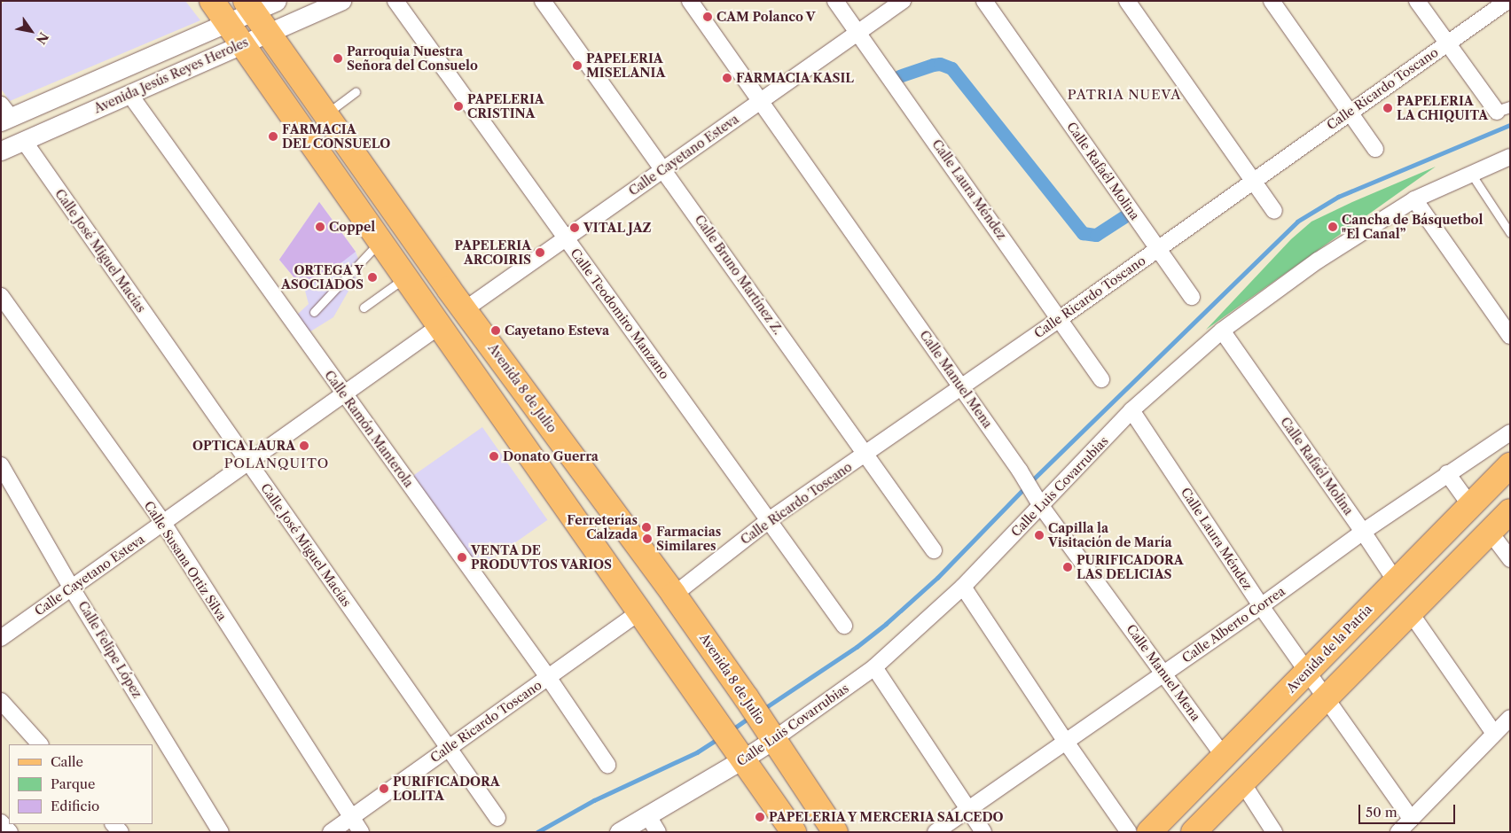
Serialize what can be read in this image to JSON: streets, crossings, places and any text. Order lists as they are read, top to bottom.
{
  "streets": {
    "main road": ["Avenida 8 de Julio", "Avenida de la Patria"],
    "street": [
      "Avenida Jesús Reyes Heroles",
      "Calle Ricardo Toscano",
      "Calle Cayetano Esteva",
      "Calle Rafaél Molina",
      "Calle Laura Méndez",
      "Calle José Miguel Macías",
      "Calle Bruno Martínez Z.",
      "Calle Teodomiro Manzano",
      "Calle Manuel Mena",
      "Calle Ramón Manterola",
      "Calle Luis Covarrubias",
      "Calle Susana Ortiz Silva",
      "Calle Alberto Correa",
      "Calle Felipe López"
    ]
  },
  "crossings": [
    ["Avenida Jesús Reyes Heroles", "Calle José Miguel Macías"],
    ["Avenida Jesús Reyes Heroles", "Avenida 8 de Julio"],
    ["Avenida Jesús Reyes Heroles", "Calle Ramón Manterola"],
    ["Calle Ricardo Toscano", "Calle Rafaél Molina"],
    ["Calle Ricardo Toscano", "Calle Laura Méndez"],
    ["Calle Ricardo Toscano", "Calle José Miguel Macías"],
    ["Calle Ricardo Toscano", "Calle Bruno Martínez Z."],
    ["Calle Ricardo Toscano", "Calle Teodomiro Manzano"],
    ["Calle Ricardo Toscano", "Calle Manuel Mena"],
    ["Calle Ricardo Toscano", "Avenida 8 de Julio"],
    ["Calle Ricardo Toscano", "Calle Ramón Manterola"],
    ["Calle Ricardo Toscano", "Calle Susana Ortiz Silva"],
    ["Calle Cayetano Esteva", "Calle Laura Méndez"],
    ["Calle Cayetano Esteva", "Calle José Miguel Macías"],
    ["Calle Cayetano Esteva", "Calle Bruno Martínez Z."],
    ["Calle Cayetano Esteva", "Calle Teodomiro Manzano"],
    ["Calle Cayetano Esteva", "Calle Manuel Mena"],
    ["Calle Cayetano Esteva", "Avenida 8 de Julio"],
    ["Calle Cayetano Esteva", "Calle Ramón Manterola"],
    ["Calle Cayetano Esteva", "Calle Susana Ortiz Silva"],
    ["Calle Cayetano Esteva", "Calle Felipe López"],
    ["Calle Rafaél Molina", "Calle Luis Covarrubias"],
    ["Calle Rafaél Molina", "Calle Alberto Correa"],
    ["Calle Rafaél Molina", "Avenida de la Patria"],
    ["Calle Laura Méndez", "Calle Luis Covarrubias"],
    ["Calle Laura Méndez", "Calle Alberto Correa"],
    ["Calle Laura Méndez", "Avenida de la Patria"],
    ["Calle Manuel Mena", "Calle Luis Covarrubias"],
    ["Calle Manuel Mena", "Calle Alberto Correa"],
    ["Calle Manuel Mena", "Avenida de la Patria"],
    ["Avenida 8 de Julio", "Calle Luis Covarrubias"]
  ],
  "districts": ["PATRIA NUEVA", "POLANQUITO"],
  "places": [
    "CAM Polanco V",
    "Parroquia Nuestra Señora del Consuelo",
    "PAPELERIA MISELANIA",
    "FARMACIA KASIL",
    "PAPELERIA CRISTINA",
    "PAPELERIA LA CHIQUITA",
    "FARMACIA DEL CONSUELO",
    "Coppel",
    "Cancha de Básquetbol \"El Canal”",
    "VITAL JAZ",
    "PAPELERIA ARCOIRIS",
    "ORTEGA Y ASOCIADOS",
    "Cayetano Esteva",
    "OPTICA LAURA",
    "Donato Guerra",
    "Ferreterías Calzada",
    "Capilla la Visitación de María",
    "Farmacias Similares",
    "VENTA DE PRODUVTOS VARIOS",
    "PURIFICADORA LAS DELICIAS",
    "PURIFICADORA LOLITA",
    "PAPELERIA Y MERCERIA SALCEDO"
  ],
  "legend": ["Calle", "Parque", "Edificio"],
  "scale_bar": "50 m",
  "north": "bottom right"
}
